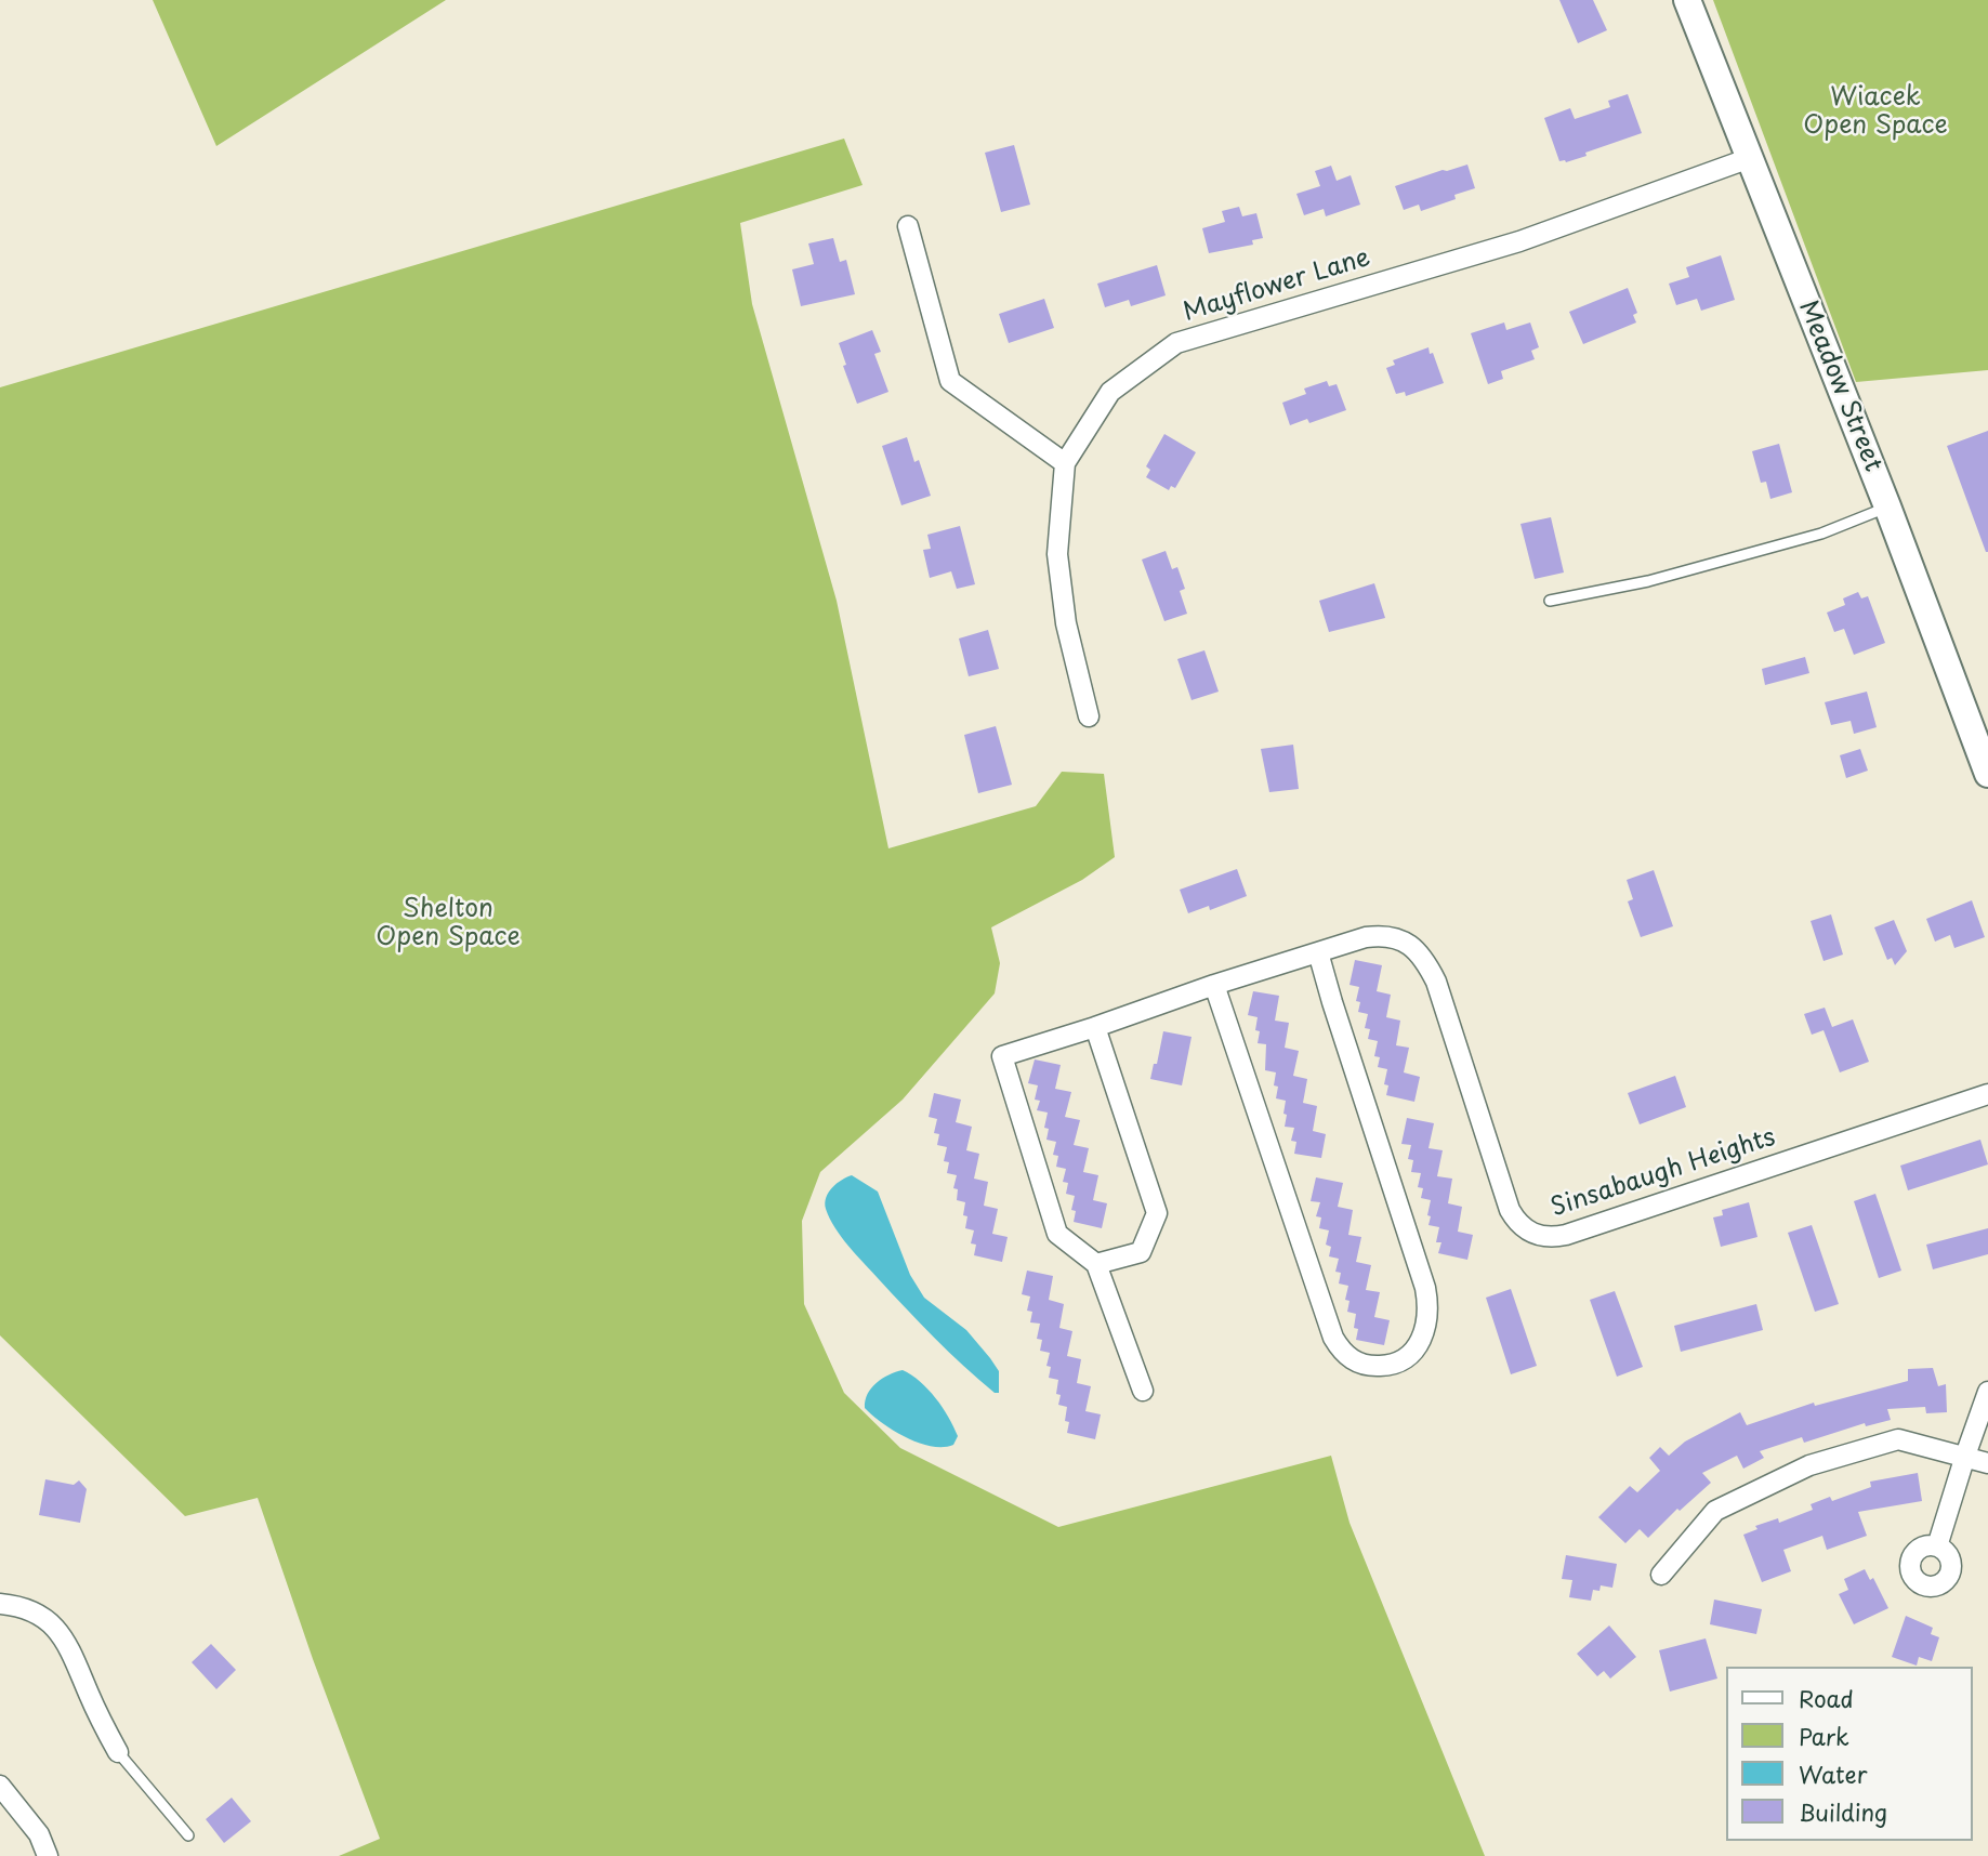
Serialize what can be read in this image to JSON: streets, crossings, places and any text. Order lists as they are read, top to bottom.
{
  "streets": {
    "street": ["Mayflower Lane", "Meadow Street", "Sinsabaugh Heights"]
  },
  "crossings": [
    ["Mayflower Lane", "Meadow Street"]
  ],
  "parks": ["Wiacek Open Space", "Shelton Open Space"],
  "legend": [
    "Road",
    "Park",
    "Water",
    "Building"
  ]
}
